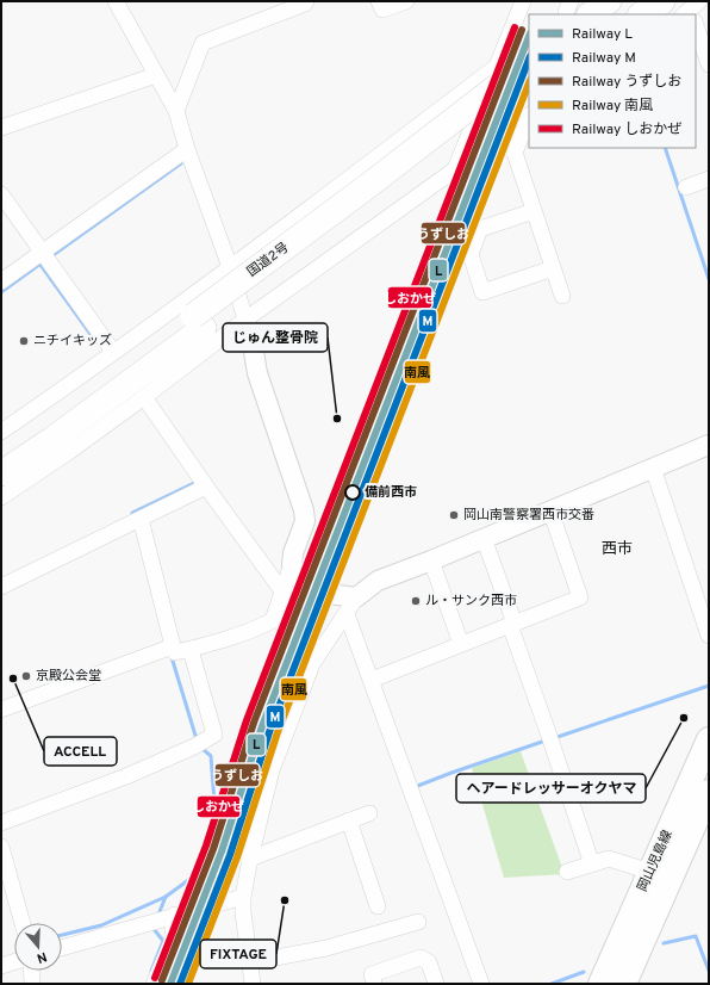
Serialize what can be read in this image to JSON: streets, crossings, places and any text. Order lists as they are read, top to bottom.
{
  "streets": {
    "highway": ["国道2号"],
    "main road": ["岡山児島線"]
  },
  "districts": ["西市"],
  "places": [
    "ニチイキッズ",
    "じゅん整骨院",
    "備前西市",
    "岡山南警察署西市交番",
    "ル・サンク西市",
    "京殿公会堂",
    "ACCELL",
    "ヘアードレッサーオクヤマ",
    "FIXTAGE"
  ],
  "lines": [
    "rail line しおかぜ",
    "rail line うずしお",
    "rail line L",
    "rail line M",
    "rail line 南風"
  ],
  "legend": [
    "Railway L",
    "Railway M",
    "Railway うずしお",
    "Railway 南風",
    "Railway しおかぜ"
  ],
  "north": "bottom"
}
